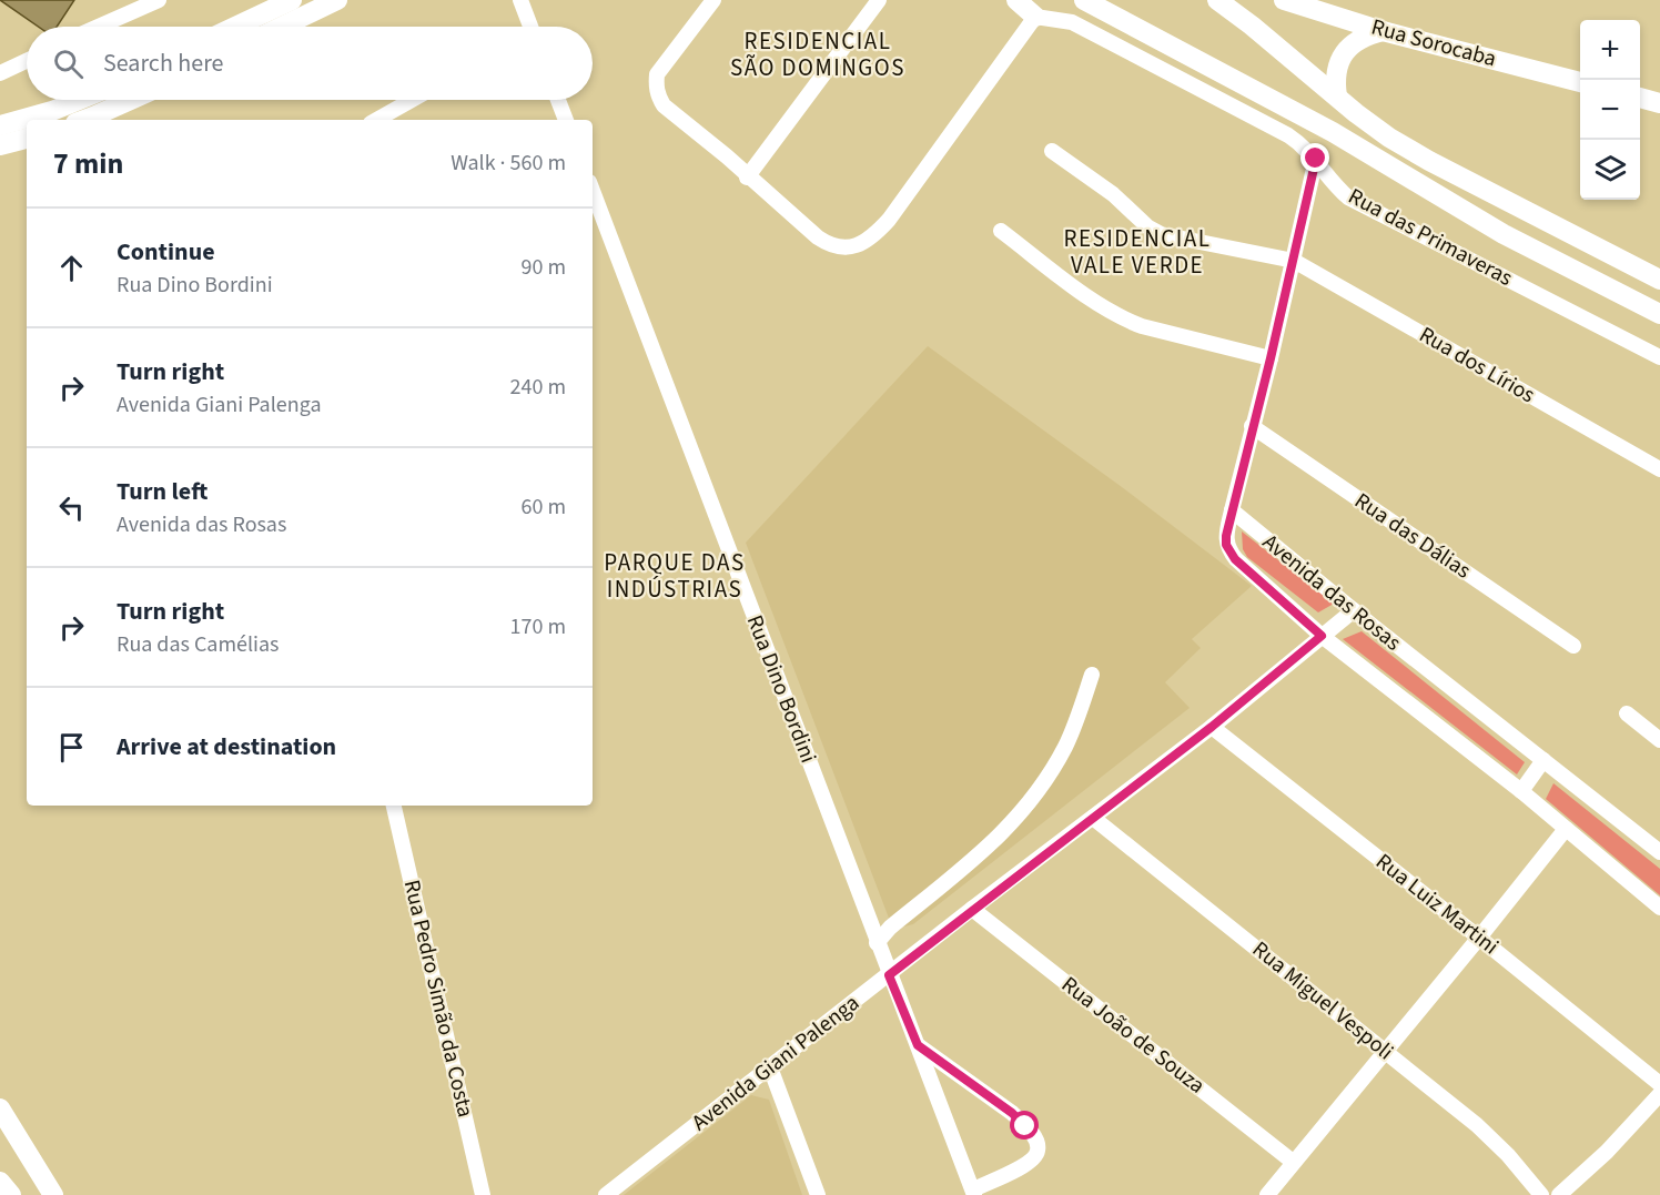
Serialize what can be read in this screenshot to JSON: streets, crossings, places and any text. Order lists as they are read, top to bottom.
{
  "streets": {
    "main road": ["Rua Sorocaba"],
    "street": [
      "Rua das Primaveras",
      "Rua dos Lírios",
      "Rua das Dálias",
      "Avenida das Rosas",
      "Rua Dino Bordini",
      "Rua Luiz Martini",
      "Rua Pedro Simão da Costa",
      "Rua Miguel Vespoli",
      "Rua João de Souza",
      "Avenida Giani Palenga"
    ]
  },
  "crossings": [
    ["Avenida das Rosas", "Avenida Giani Palenga"],
    ["Rua Dino Bordini", "Avenida Giani Palenga"],
    ["Rua Luiz Martini", "Avenida Giani Palenga"],
    ["Rua Miguel Vespoli", "Avenida Giani Palenga"],
    ["Rua João de Souza", "Avenida Giani Palenga"]
  ],
  "districts": ["RESIDENCIAL SÃO DOMINGOS", "RESIDENCIAL VALE VERDE", "PARQUE DAS INDÚSTRIAS"],
  "page": {
    "map_buttons": ["+", "−"],
    "search": "Search here",
    "heading": ["7 min", "Walk · 560 m"],
    "list": [
      ["Continue", "Rua Dino Bordini", "90 m"],
      ["Turn right", "Avenida Giani Palenga", "240 m"],
      ["Turn left", "Avenida das Rosas", "60 m"],
      ["Turn right", "Rua das Camélias", "170 m"],
      "Arrive at destination"
    ]
  }
}
